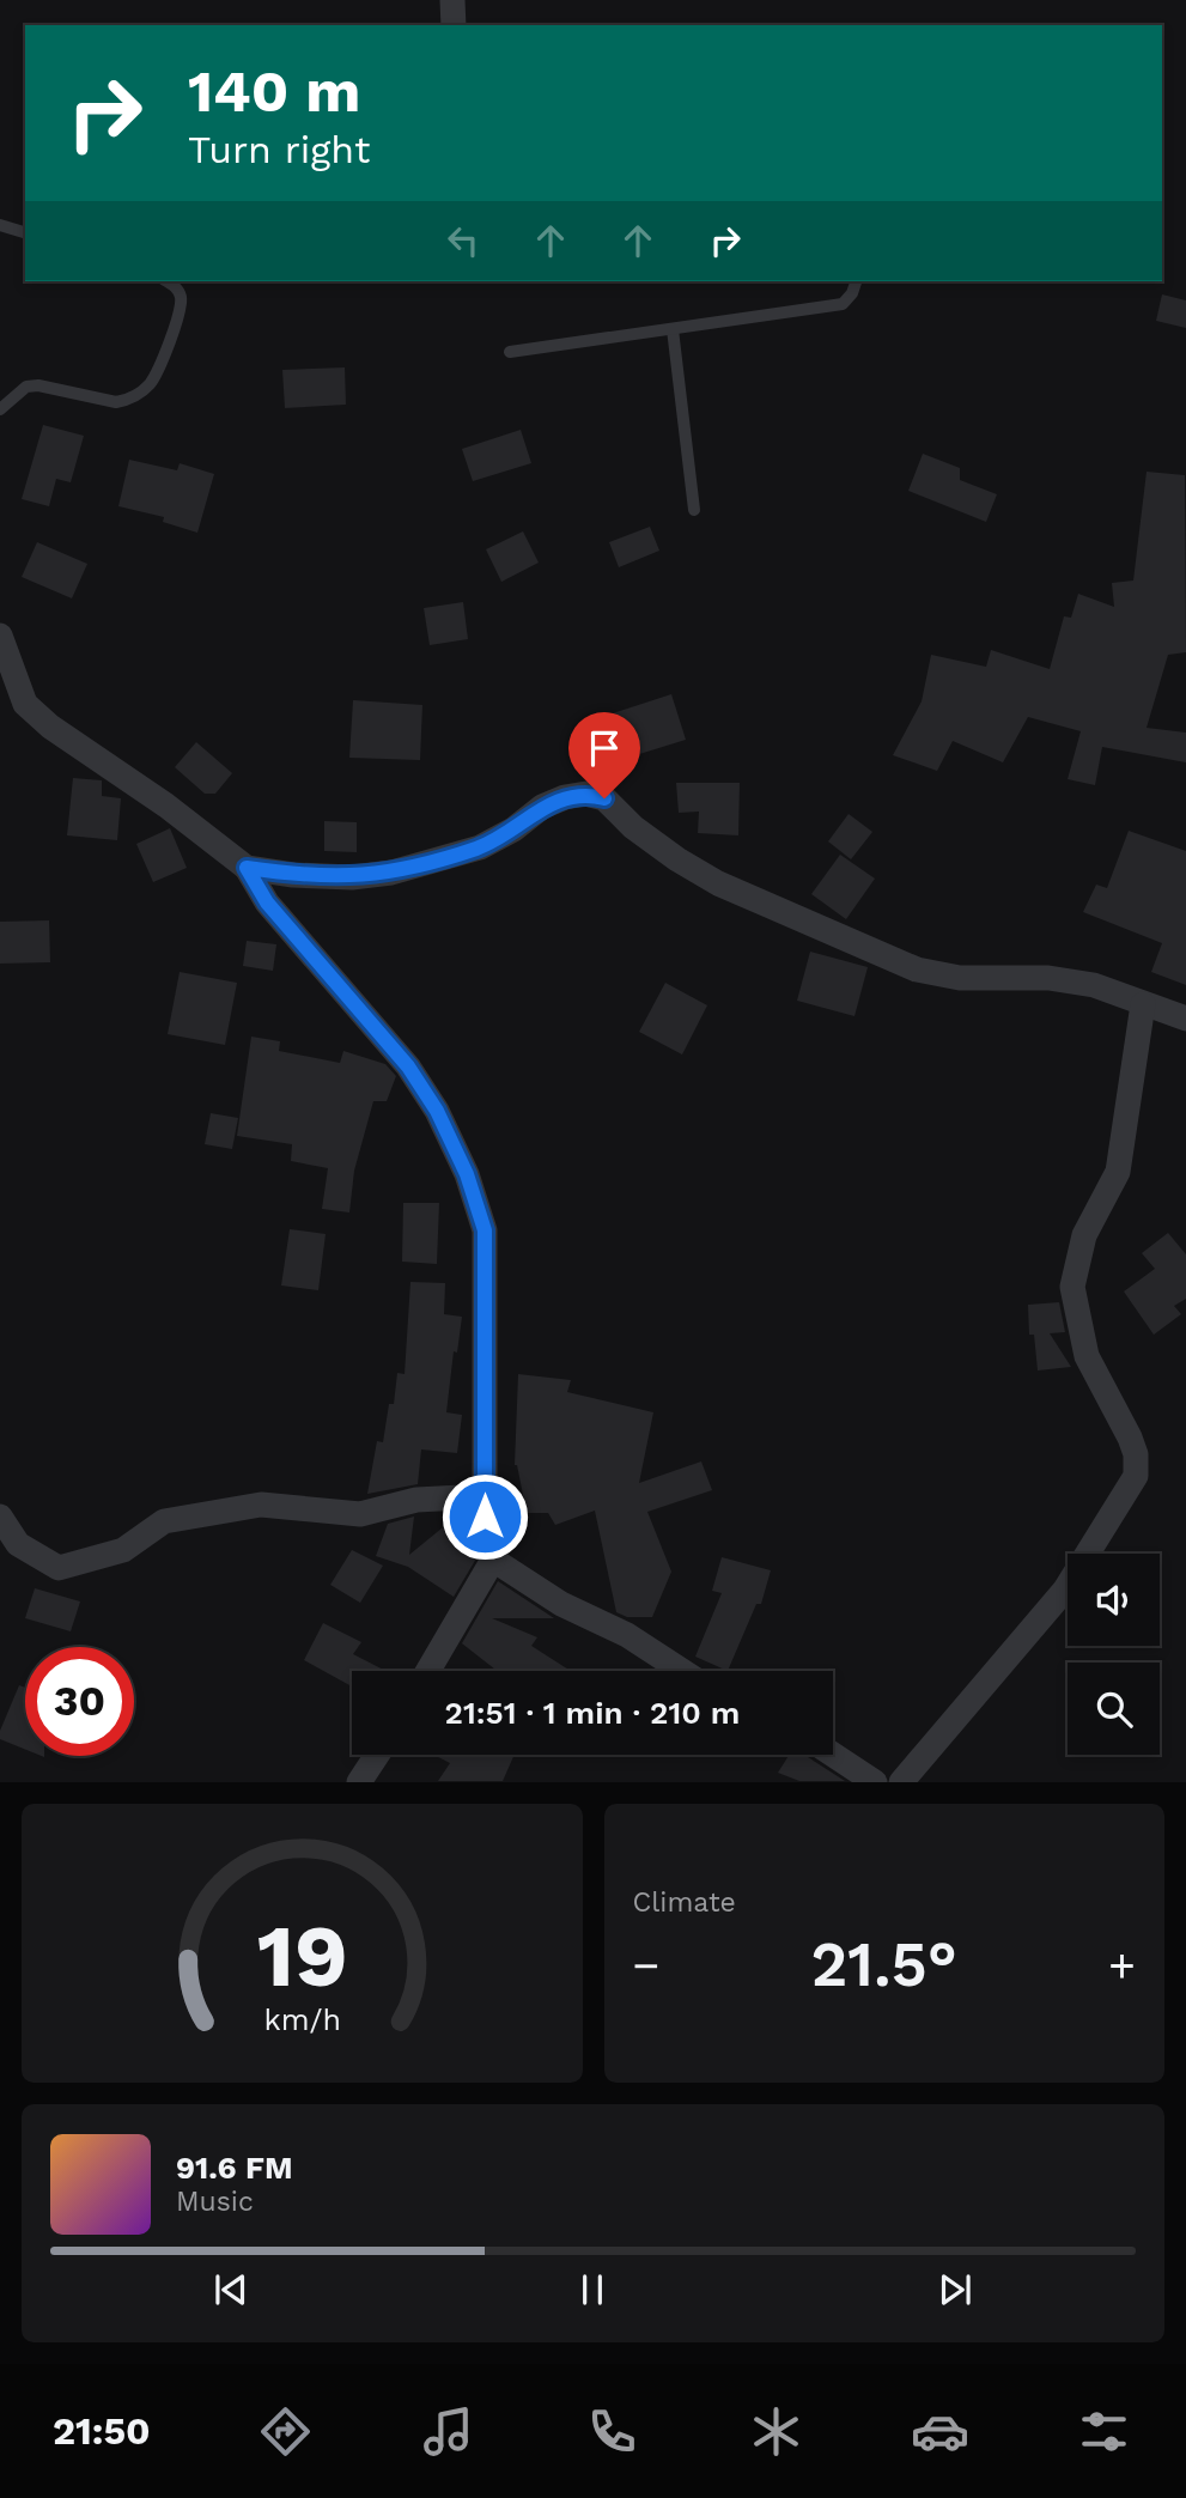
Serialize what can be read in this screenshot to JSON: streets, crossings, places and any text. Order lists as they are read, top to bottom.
{
  "page": {
    "turn": ["140 m", "Turn right"],
    "limit": "30",
    "trip": "21:51 · 1 min · 210 m",
    "tile": "Climate",
    "heat": ["−", "21.5°", "+"],
    "song": ["91.6 FM", "Music"],
    "tabs": "21:50",
    "gauge": ["19", "km/h"]
  }
}
